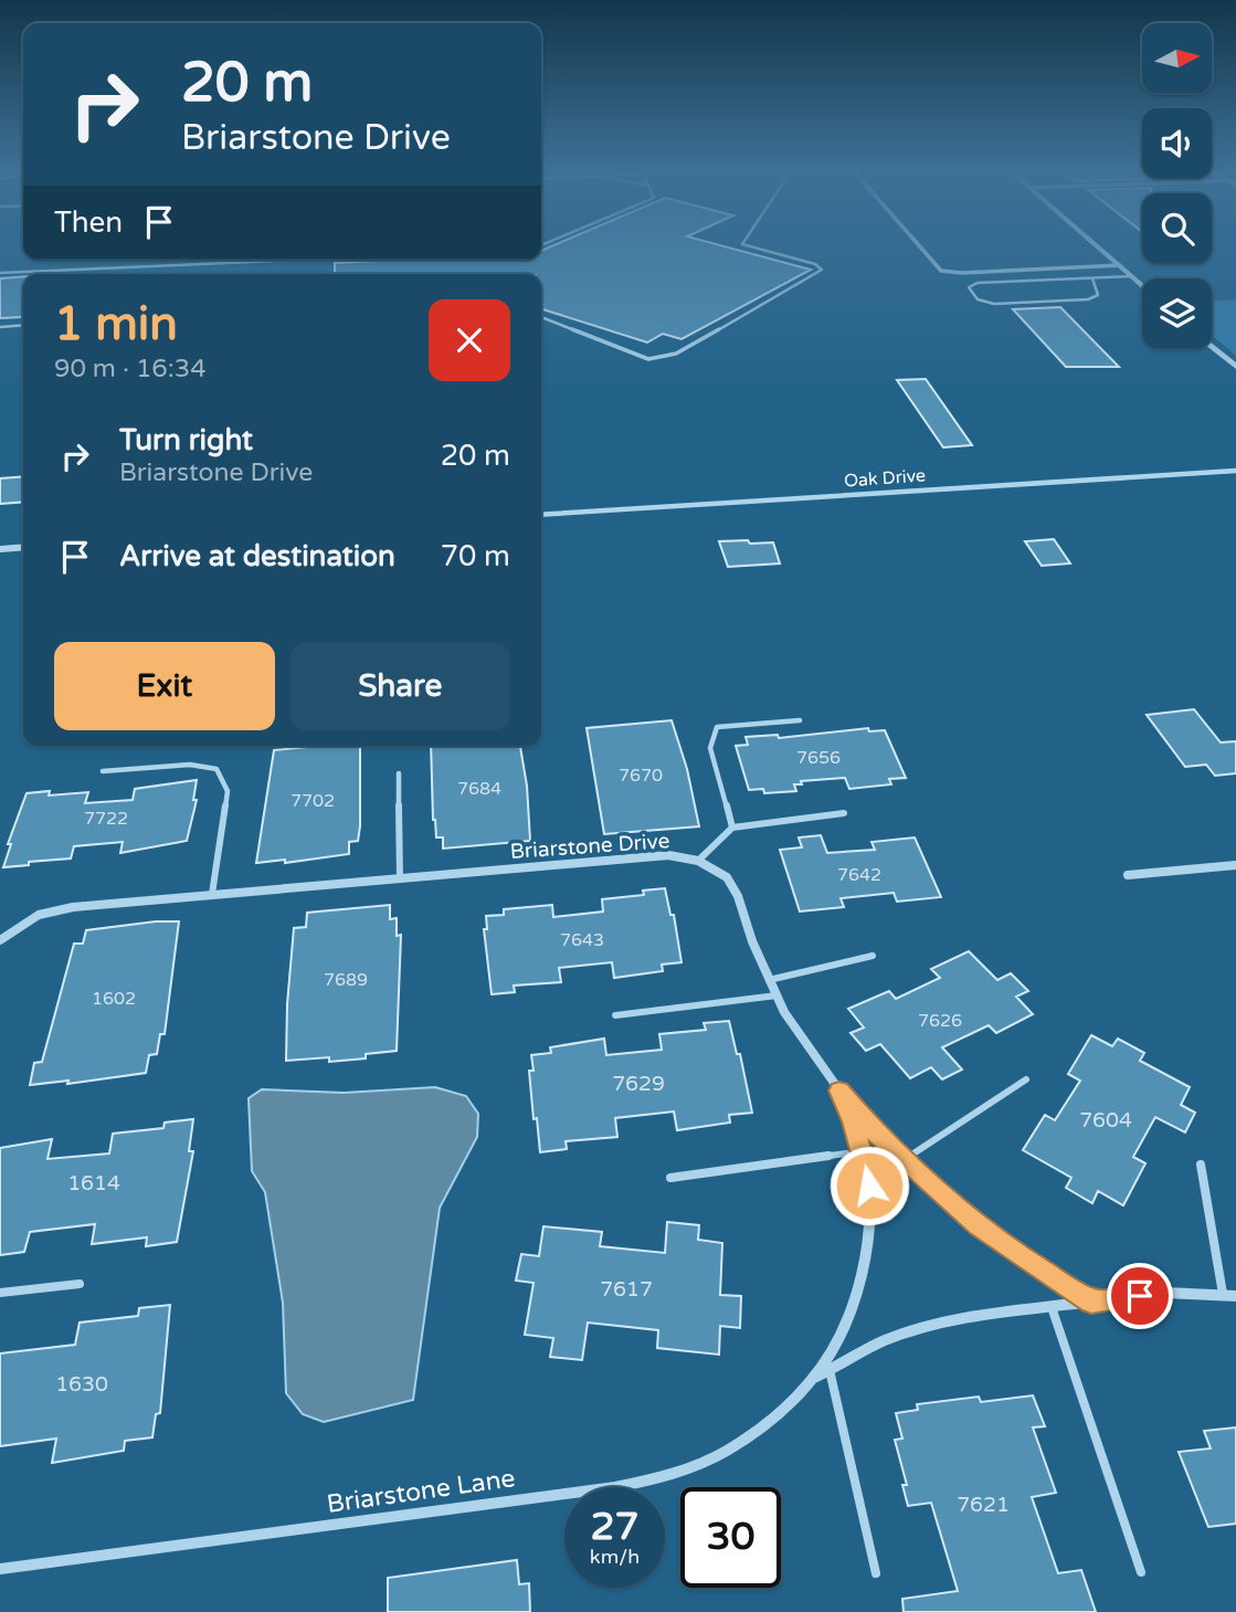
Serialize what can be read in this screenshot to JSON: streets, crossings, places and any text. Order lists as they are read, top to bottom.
{
  "streets": {
    "street": ["Oak Drive", "Briarstone Drive", "Briarstone Lane"]
  },
  "crossings": [
    ["Briarstone Drive", "Briarstone Lane"]
  ],
  "house_numbers": [
    "7656",
    "7670",
    "7684",
    "7702",
    "7722",
    "7642",
    "7643",
    "7689",
    "1602",
    "7626",
    "7629",
    "7604",
    "1614",
    "7617",
    "1630",
    "7621"
  ],
  "north": "right",
  "page": {
    "turn": ["20 m", "Briarstone Drive"],
    "then": "Then",
    "heading": ["1 min", "90 m · 16:34"],
    "list": [
      {
        "name": "Turn right",
        "note": "Briarstone Drive",
        "value": "20 m"
      },
      {
        "name": "Arrive at destination",
        "value": "70 m"
      }
    ],
    "buttons": ["Exit", "Share"],
    "speed": "27 km/h",
    "limit": "30"
  }
}
